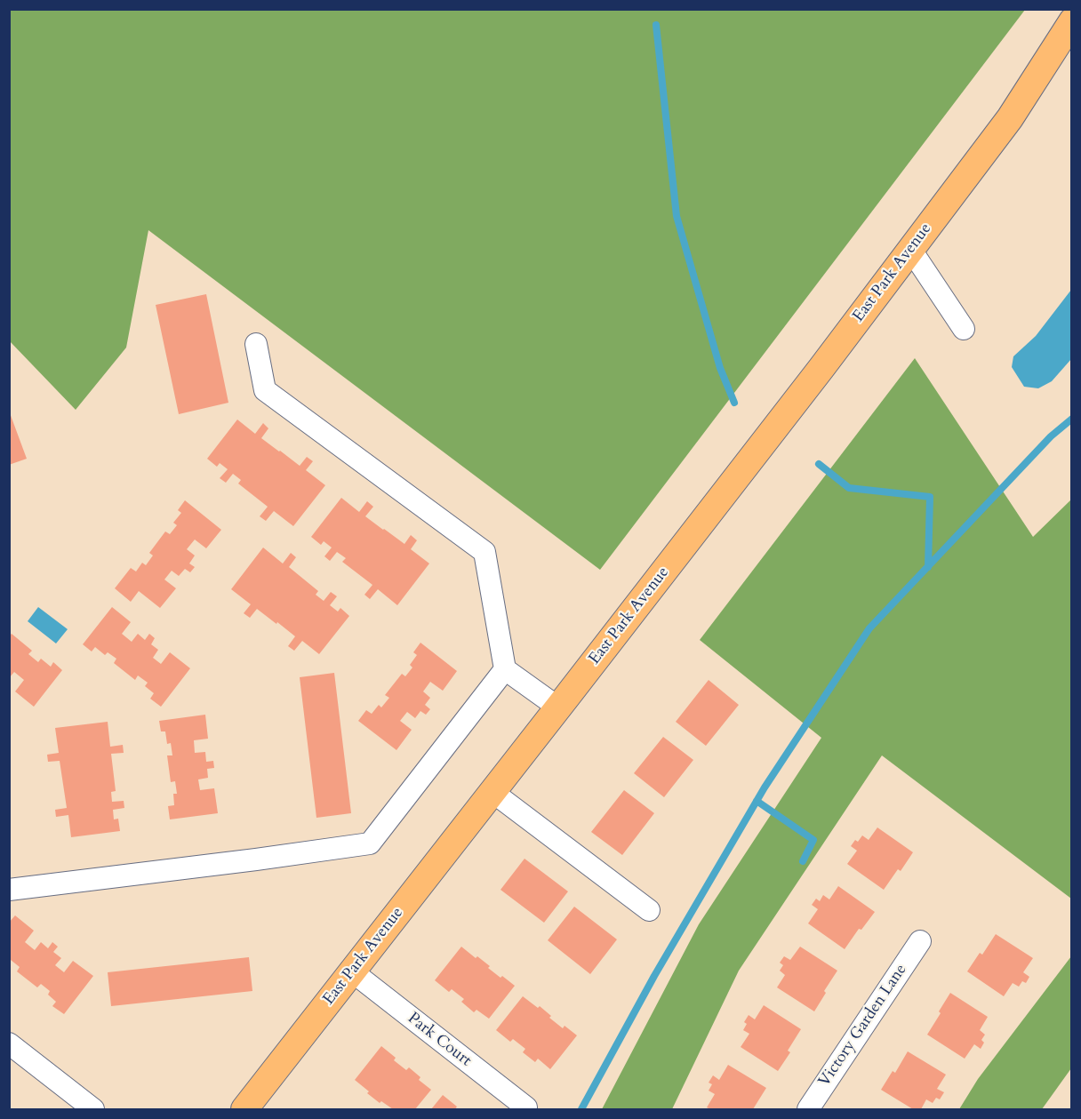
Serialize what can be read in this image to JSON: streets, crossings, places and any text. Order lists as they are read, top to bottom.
{
  "streets": {
    "main road": ["East Park Avenue"],
    "street": ["Victory Garden Lane", "Park Court"]
  },
  "crossings": [
    ["East Park Avenue", "Park Court"]
  ]
}
